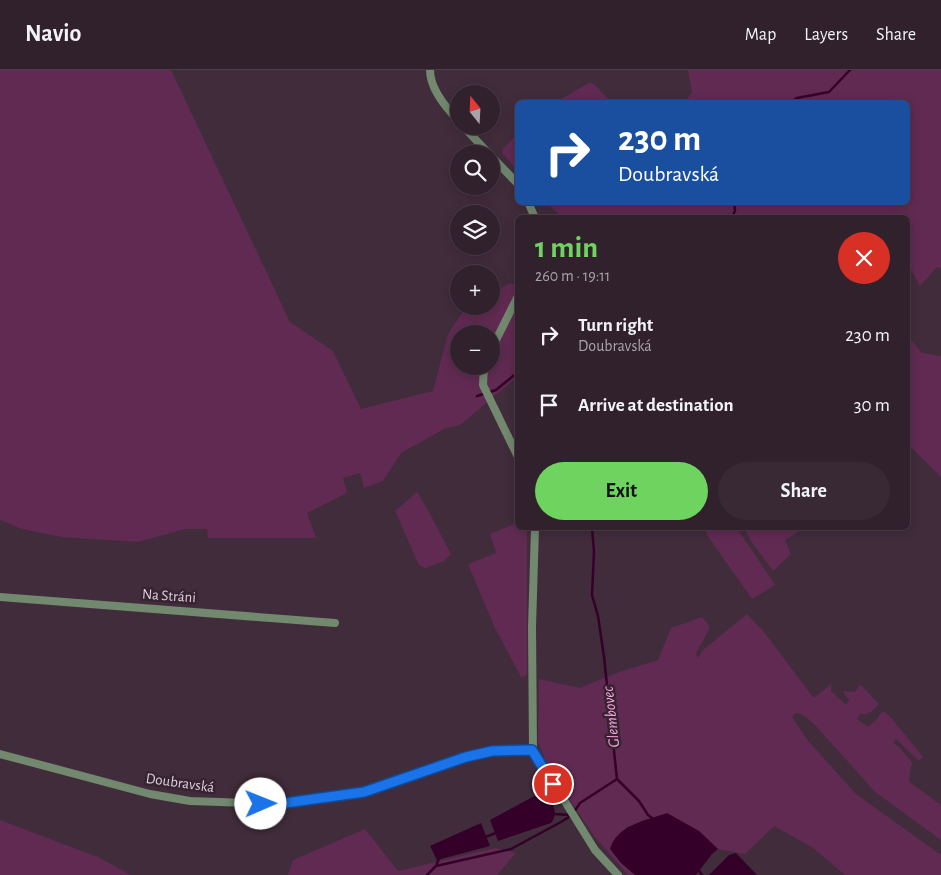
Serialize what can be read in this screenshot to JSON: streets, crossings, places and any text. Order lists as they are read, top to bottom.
{
  "streets": {
    "street": ["Na Stráni", "Doubravská"]
  },
  "water": ["Glembovec"],
  "north": "top",
  "page": {
    "header": "Navio",
    "nav": ["Map", "Layers", "Share"],
    "map_buttons": ["+", "−"],
    "turn": ["230 m", "Doubravská"],
    "heading": ["1 min", "260 m · 19:11"],
    "list": [
      {
        "name": "Turn right",
        "note": "Doubravská",
        "value": "230 m"
      },
      {
        "name": "Arrive at destination",
        "value": "30 m"
      }
    ],
    "buttons": ["Exit", "Share"]
  }
}
